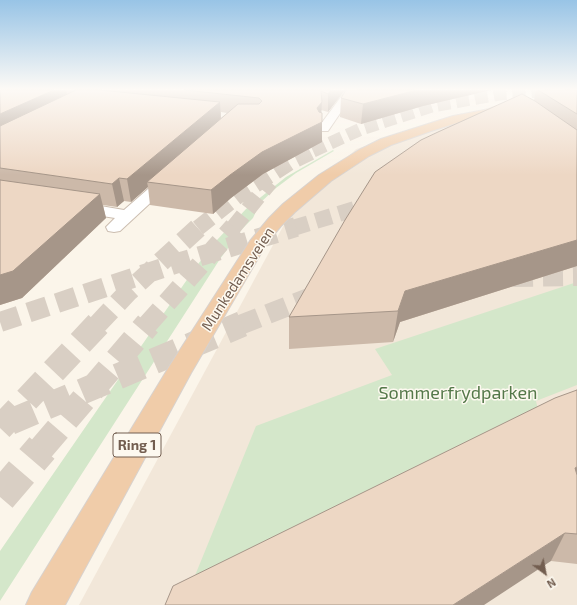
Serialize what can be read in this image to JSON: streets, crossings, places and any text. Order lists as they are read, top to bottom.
{
  "streets": {
    "highway": ["Munkedamsveien", "Ring 1"]
  },
  "parks": ["Sommerfrydparken"],
  "north": "bottom right"
}
